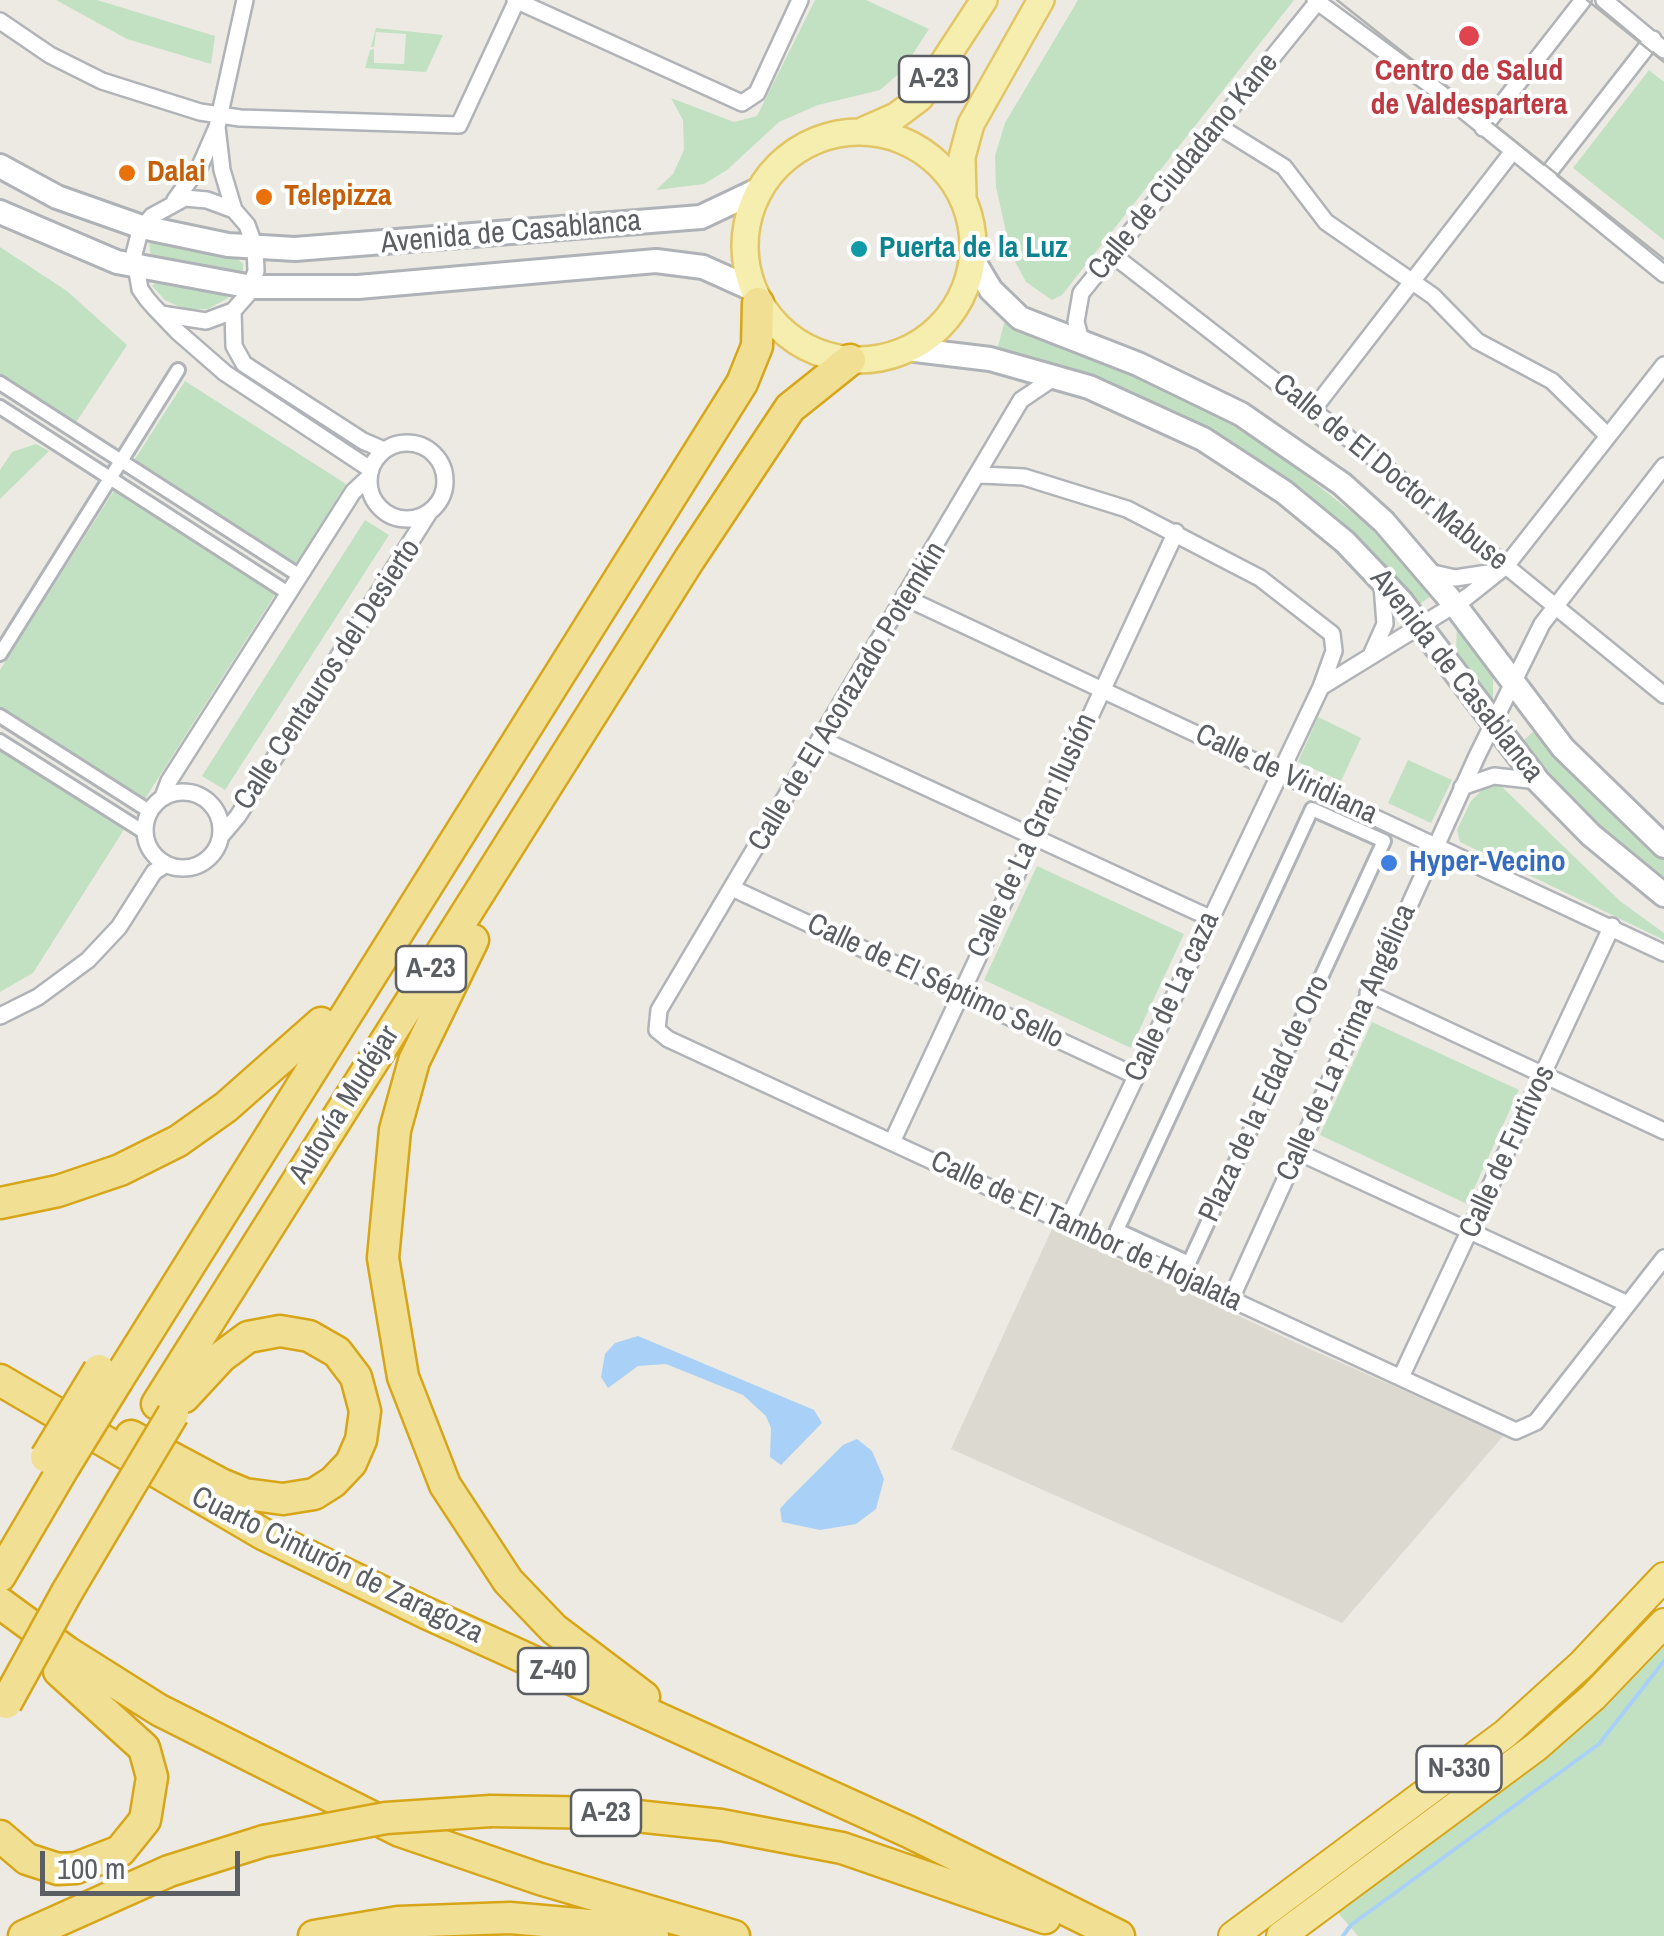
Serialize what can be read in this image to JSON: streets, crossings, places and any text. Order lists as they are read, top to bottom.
{
  "streets": {
    "highway": [
      "A-23",
      "Autovía Mudéjar",
      "Cuarto Cinturón de Zaragoza",
      "Z-40",
      "N-330"
    ],
    "main road": ["Avenida de Casablanca"],
    "street": [
      "Calle de Ciudadano Kane",
      "Calle de El Doctor Mabuse",
      "Calle Centauros del Desierto",
      "Calle de El Acorazado Potemkin",
      "Calle de Viridiana",
      "Calle de La Gran Ilusión",
      "Calle de El Séptimo Sello",
      "Calle de La caza",
      "Calle de La Prima Angélica",
      "Plaza de la Edad de Oro",
      "Calle de Furtivos",
      "Calle de El Tambor de Hojalata"
    ]
  },
  "crossings": [
    ["A-23", "Avenida de Casablanca"],
    ["A-23", "Autovía Mudéjar"],
    ["Calle de Ciudadano Kane", "Avenida de Casablanca"],
    ["Calle de Ciudadano Kane", "Calle de El Doctor Mabuse"],
    ["Avenida de Casablanca", "Calle de El Acorazado Potemkin"],
    ["Avenida de Casablanca", "Calle de La Prima Angélica"],
    ["Avenida de Casablanca", "Autovía Mudéjar"],
    ["Calle de El Doctor Mabuse", "Calle de La Prima Angélica"],
    ["Calle de El Acorazado Potemkin", "Calle de Viridiana"],
    ["Calle de El Acorazado Potemkin", "Calle de El Séptimo Sello"],
    ["Calle de El Acorazado Potemkin", "Calle de El Tambor de Hojalata"],
    ["Calle de Viridiana", "Calle de La Gran Ilusión"],
    ["Calle de Viridiana", "Calle de La caza"],
    ["Calle de Viridiana", "Calle de La Prima Angélica"],
    ["Calle de Viridiana", "Calle de Furtivos"],
    ["Calle de La Gran Ilusión", "Calle de El Séptimo Sello"],
    ["Calle de La Gran Ilusión", "Calle de El Tambor de Hojalata"],
    ["Calle de El Séptimo Sello", "Calle de La caza"],
    ["Calle de La caza", "Calle de El Tambor de Hojalata"],
    ["Calle de La Prima Angélica", "Calle de El Tambor de Hojalata"],
    ["Calle de Furtivos", "Calle de El Tambor de Hojalata"]
  ],
  "places": [
    "Centro de Salud de Valdespartera",
    "Dalai",
    "Telepizza",
    "Puerta de la Luz",
    "Hyper-Vecino"
  ],
  "scale_bar": "100 m"
}
